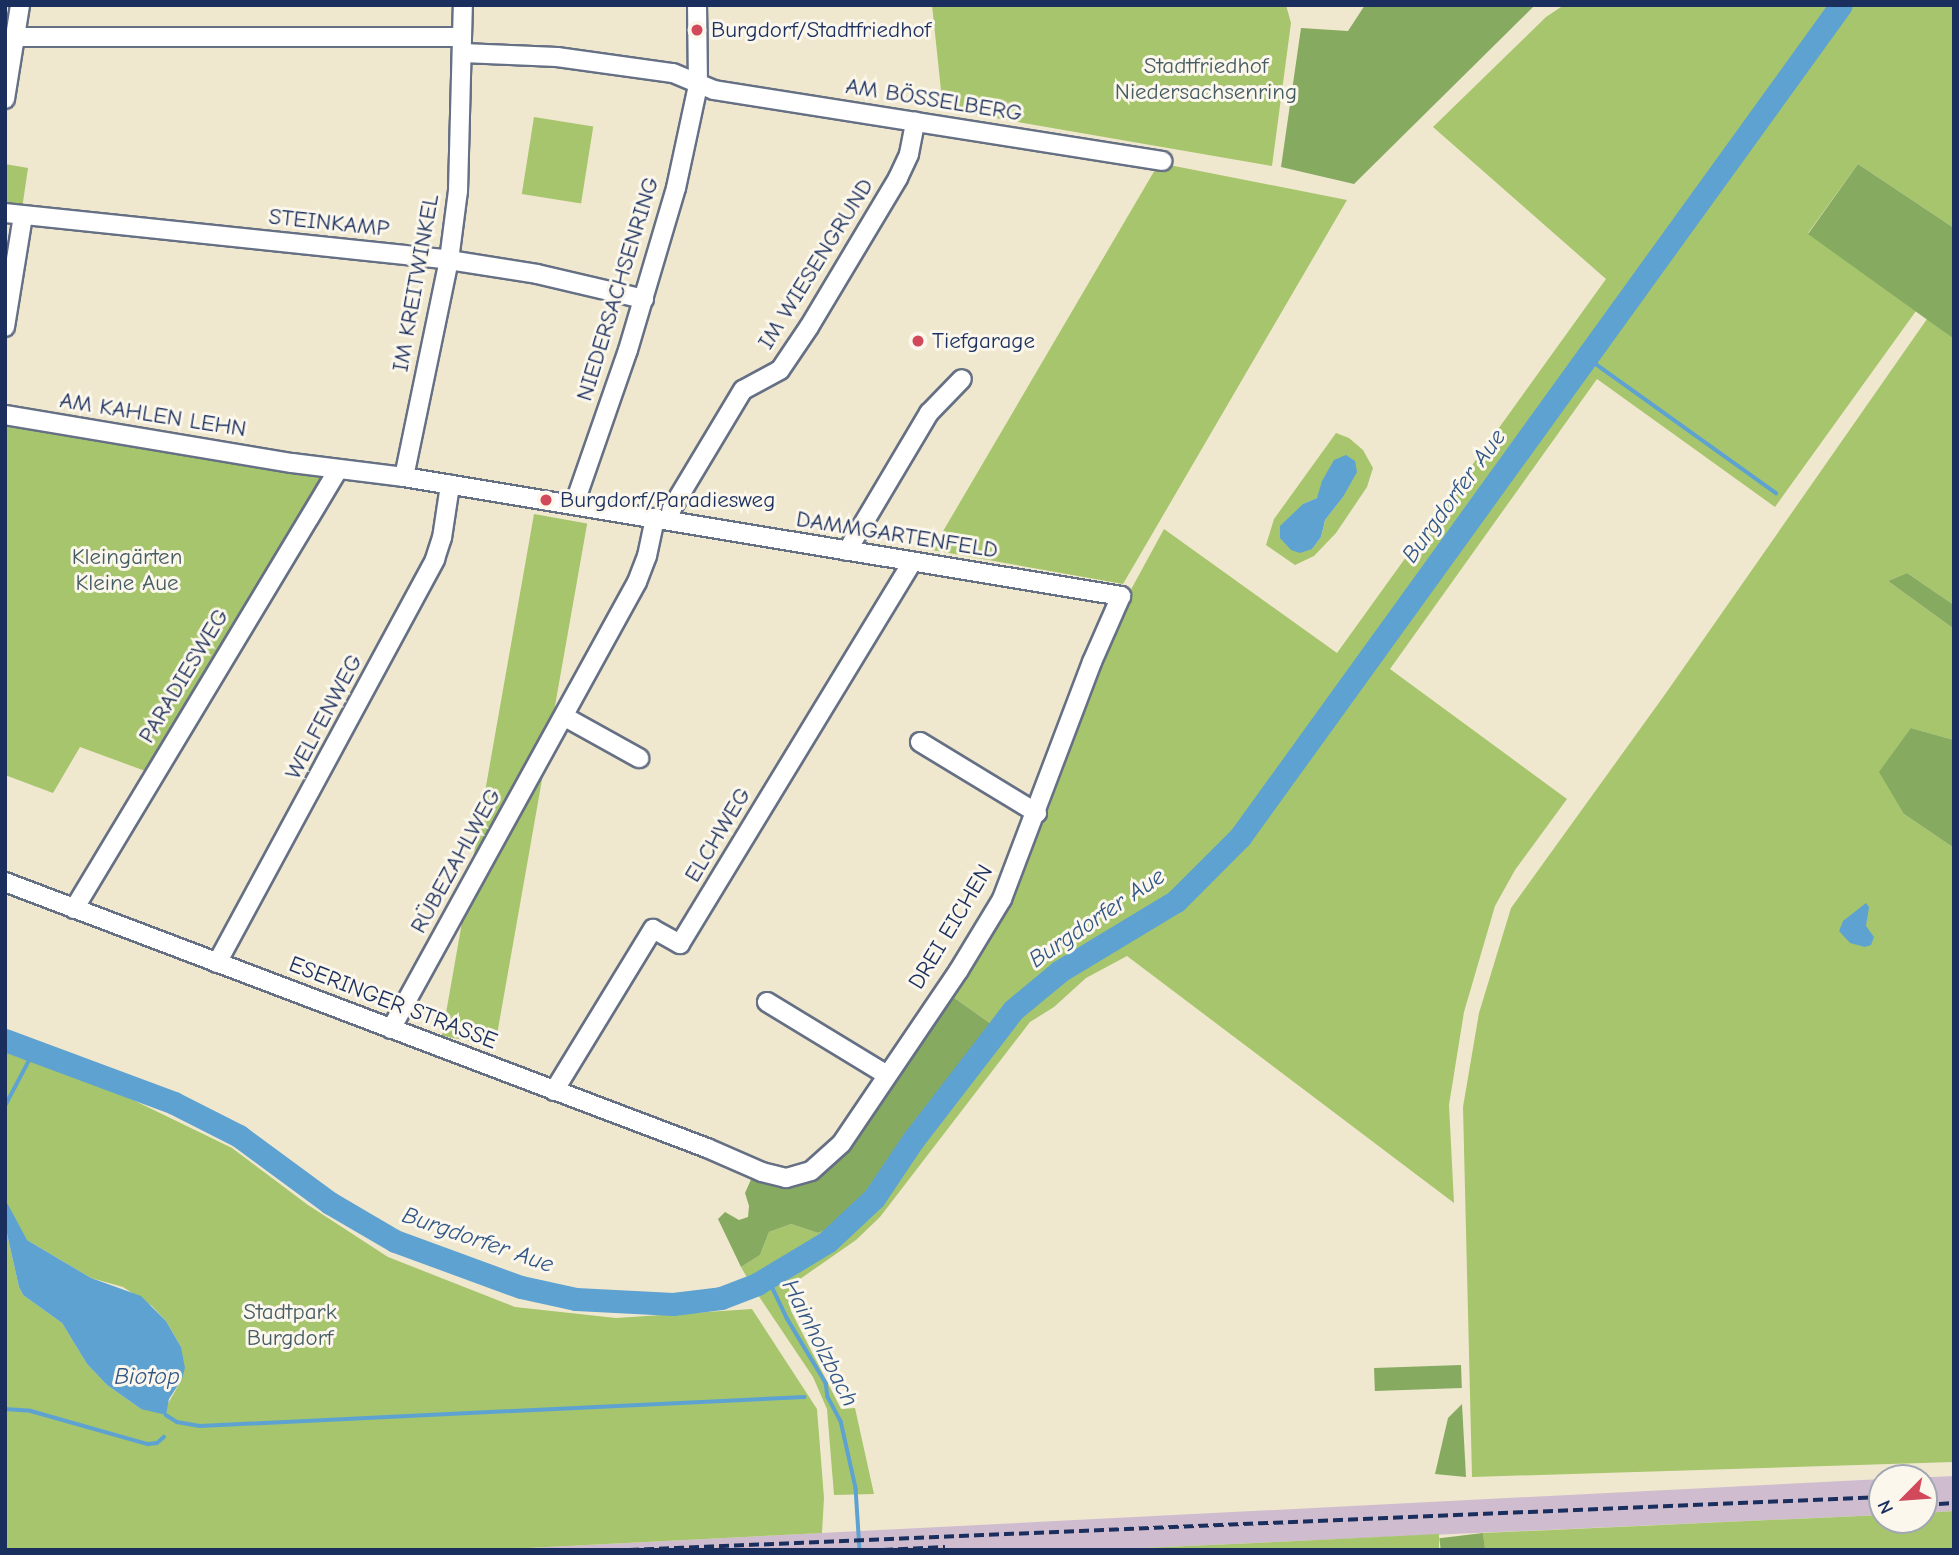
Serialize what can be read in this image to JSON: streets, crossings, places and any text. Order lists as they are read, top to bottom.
{
  "streets": {
    "street": [
      "AM BÖSSELBERG",
      "STEINKAMP",
      "IM WIESENGRUND",
      "IM KREITWINKEL",
      "NIEDERSACHSENRING",
      "AM KAHLEN LEHN",
      "DAMMGARTENFELD",
      "PARADIESWEG",
      "WELFENWEG",
      "ELCHWEG",
      "RÜBEZAHLWEG",
      "DREI EICHEN",
      "ESERINGER STRASSE"
    ]
  },
  "crossings": [
    ["AM BÖSSELBERG", "IM WIESENGRUND"],
    ["AM BÖSSELBERG", "NIEDERSACHSENRING"],
    ["STEINKAMP", "IM KREITWINKEL"],
    ["STEINKAMP", "NIEDERSACHSENRING"],
    ["IM WIESENGRUND", "DAMMGARTENFELD"],
    ["IM WIESENGRUND", "RÜBEZAHLWEG"],
    ["IM KREITWINKEL", "DAMMGARTENFELD"],
    ["NIEDERSACHSENRING", "DAMMGARTENFELD"],
    ["AM KAHLEN LEHN", "DAMMGARTENFELD"],
    ["DAMMGARTENFELD", "PARADIESWEG"],
    ["DAMMGARTENFELD", "WELFENWEG"],
    ["DAMMGARTENFELD", "ELCHWEG"],
    ["DAMMGARTENFELD", "RÜBEZAHLWEG"],
    ["DAMMGARTENFELD", "DREI EICHEN"],
    ["PARADIESWEG", "ESERINGER STRASSE"],
    ["WELFENWEG", "ESERINGER STRASSE"],
    ["ELCHWEG", "ESERINGER STRASSE"],
    ["RÜBEZAHLWEG", "ESERINGER STRASSE"],
    ["DREI EICHEN", "ESERINGER STRASSE"]
  ],
  "water": ["Burgdorfer Aue", "Hainholzbach", "Biotop"],
  "parks": ["Stadtfriedhof Niedersachsenring", "Kleingärten Kleine Aue", "Stadtpark Burgdorf"],
  "places": ["Burgdorf/Stadtfriedhof", "Tiefgarage", "Burgdorf/Paradiesweg"],
  "north": "bottom left"
}
